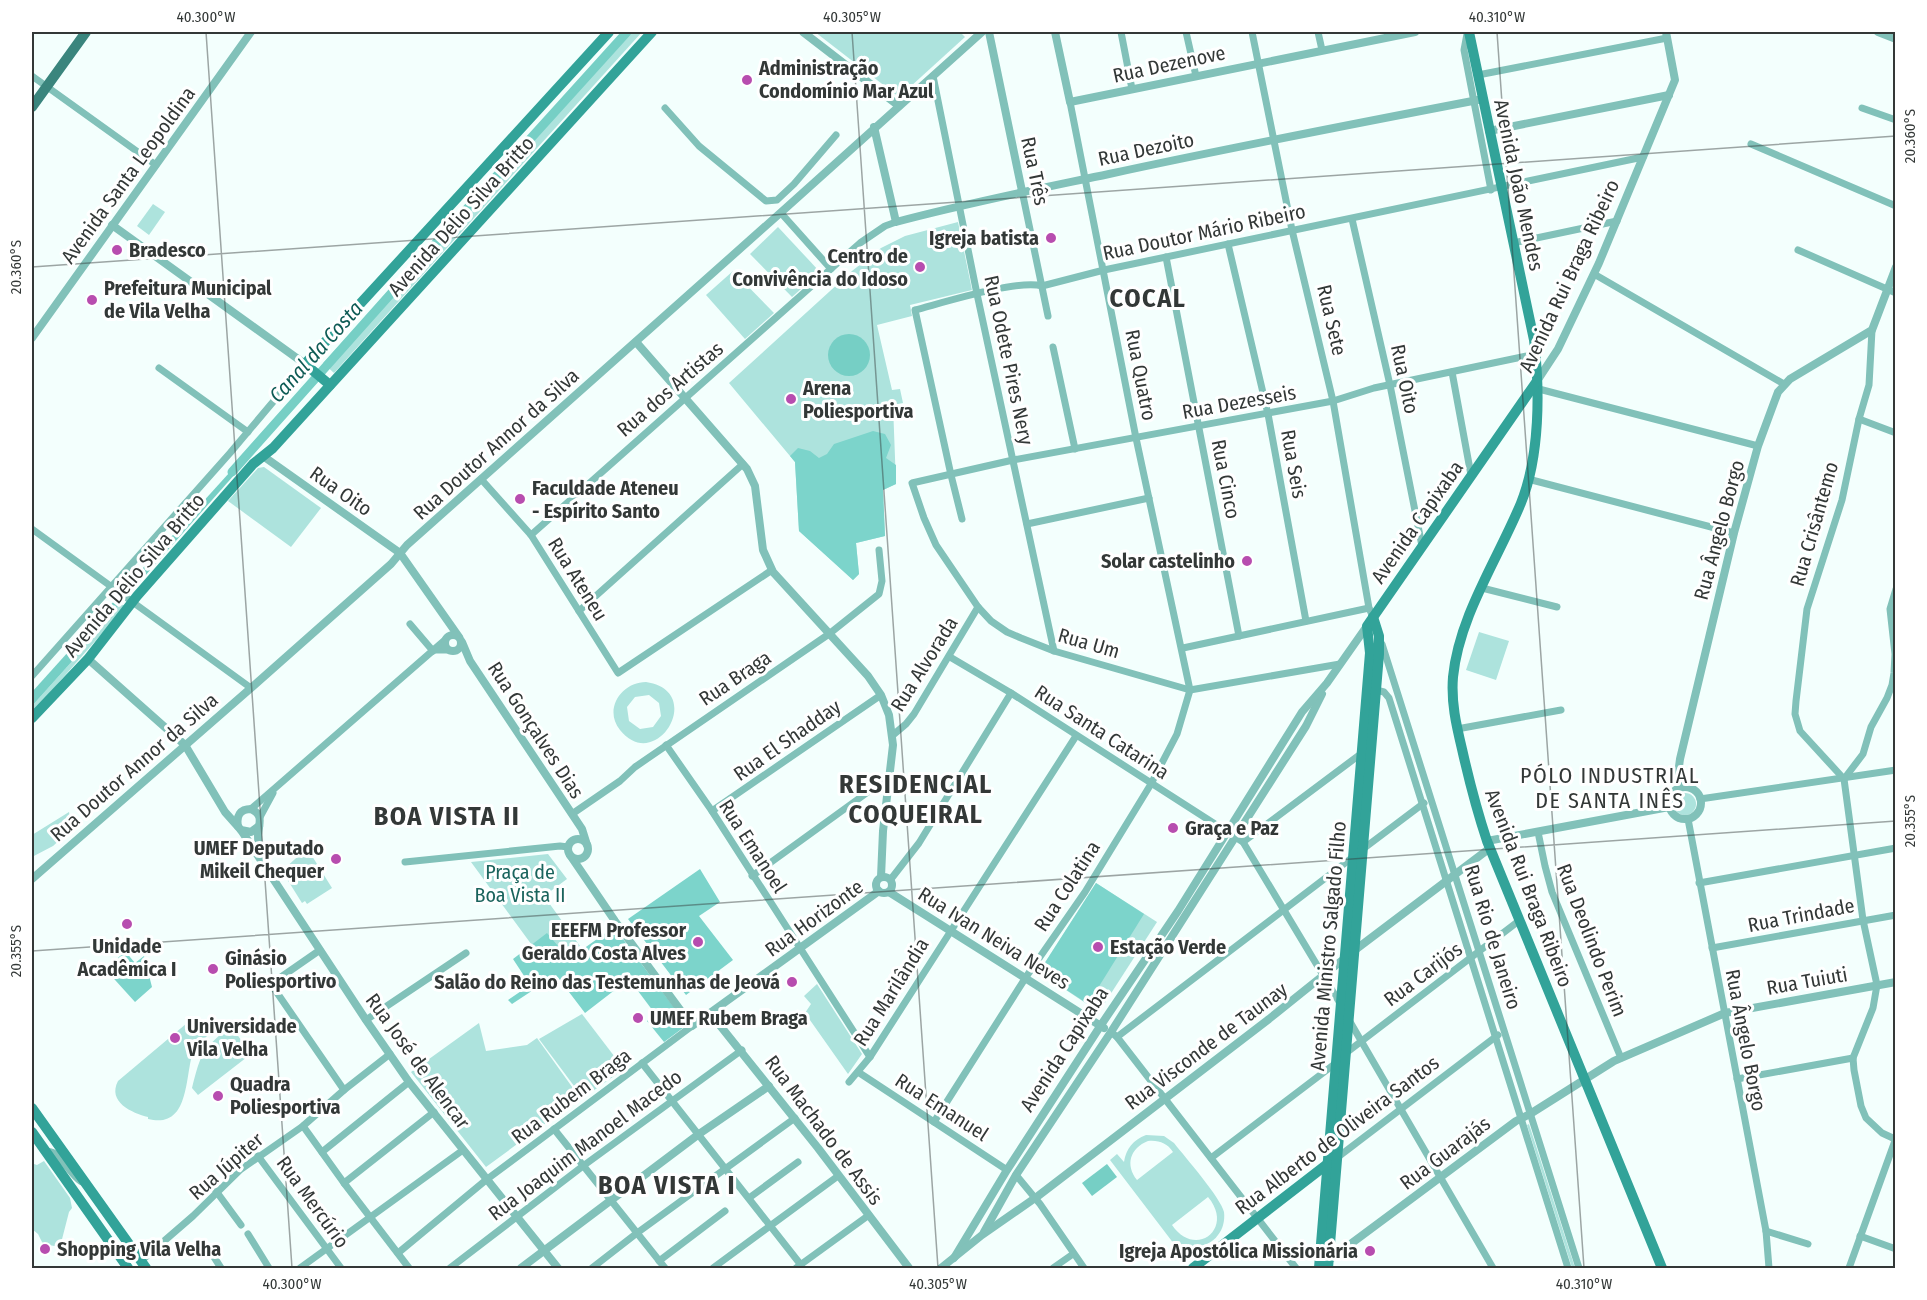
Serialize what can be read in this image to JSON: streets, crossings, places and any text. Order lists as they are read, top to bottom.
{
  "streets": {
    "main road": [
      "Avenida João Mendes",
      "Avenida Délio Silva Britto",
      "Avenida Rui Braga Ribeiro",
      "Avenida Capixaba",
      "Avenida Ministro Salgado Filho",
      "Rua Alberto de Oliveira Santos"
    ],
    "street": [
      "Rua Dezenove",
      "Rua Dezoito",
      "Rua Três",
      "Avenida Santa Leopoldina",
      "Rua Doutor Mário Ribeiro",
      "Rua Sete",
      "Rua Odete Pires Nery",
      "Rua Quatro",
      "Rua Oito",
      "Rua dos Artistas",
      "Rua Dezesseis",
      "Rua Doutor Annor da Silva",
      "Rua Seis",
      "Rua Cinco",
      "Rua Crisântemo",
      "Rua Ângelo Borgo",
      "Rua Ateneu",
      "Rua Um",
      "Rua Alvorada",
      "Rua Braga",
      "Rua Gonçalves Dias",
      "Rua Santa Catarina",
      "Rua El Shadday",
      "Rua Emanoel",
      "Rua Colatina",
      "Rua Trindade",
      "Rua Horizonte",
      "Rua Rio de Janeiro",
      "Rua Ivan Neiva Neves",
      "Rua Deolindo Perim",
      "Rua Carijós",
      "Rua Tuiuti",
      "Rua Marilândia",
      "Rua Visconde de Taunay",
      "Rua José de Alencar",
      "Rua Rubem Braga",
      "Rua Emanuel",
      "Rua Machado de Assis",
      "Rua Joaquim Manoel Macedo",
      "Rua Guarajás",
      "Rua Júpiter",
      "Rua Mercúrio"
    ]
  },
  "crossings": [
    ["Rua Dezenove", "Rua Sete"],
    ["Rua Dezenove", "Rua Quatro"],
    ["Rua Dezoito", "Rua Três"],
    ["Rua Dezoito", "Avenida João Mendes"],
    ["Rua Dezoito", "Rua Sete"],
    ["Rua Dezoito", "Rua Odete Pires Nery"],
    ["Rua Dezoito", "Rua Quatro"],
    ["Rua Dezoito", "Rua dos Artistas"],
    ["Rua Três", "Rua Doutor Mário Ribeiro"],
    ["Avenida João Mendes", "Rua Doutor Mário Ribeiro"],
    ["Avenida João Mendes", "Avenida Rui Braga Ribeiro"],
    ["Avenida João Mendes", "Rua Dezesseis"],
    ["Avenida João Mendes", "Avenida Capixaba"],
    ["Avenida Délio Silva Britto", "Rua Oito"],
    ["Avenida Délio Silva Britto", "Rua José de Alencar"],
    ["Rua Doutor Mário Ribeiro", "Avenida Rui Braga Ribeiro"],
    ["Rua Doutor Mário Ribeiro", "Rua Sete"],
    ["Rua Doutor Mário Ribeiro", "Rua Odete Pires Nery"],
    ["Rua Doutor Mário Ribeiro", "Rua Quatro"],
    ["Rua Doutor Mário Ribeiro", "Rua Oito"],
    ["Rua Doutor Mário Ribeiro", "Rua Dezesseis"],
    ["Rua Doutor Mário Ribeiro", "Rua Seis"],
    ["Rua Doutor Mário Ribeiro", "Rua Cinco"],
    ["Avenida Rui Braga Ribeiro", "Avenida Capixaba"],
    ["Avenida Rui Braga Ribeiro", "Rua Carijós"],
    ["Avenida Rui Braga Ribeiro", "Rua Visconde de Taunay"],
    ["Avenida Rui Braga Ribeiro", "Rua Guarajás"],
    ["Rua Sete", "Rua Dezesseis"],
    ["Rua Sete", "Avenida Capixaba"],
    ["Rua Sete", "Rua Rio de Janeiro"],
    ["Rua Sete", "Avenida Ministro Salgado Filho"],
    ["Rua Odete Pires Nery", "Rua Dezesseis"],
    ["Rua Odete Pires Nery", "Rua Doutor Annor da Silva"],
    ["Rua Odete Pires Nery", "Rua Um"],
    ["Rua Quatro", "Rua Dezesseis"],
    ["Rua Quatro", "Rua Um"],
    ["Rua Quatro", "Rua Colatina"],
    ["Rua Oito", "Rua Dezesseis"],
    ["Rua Oito", "Rua Doutor Annor da Silva"],
    ["Rua Oito", "Avenida Capixaba"],
    ["Rua Oito", "Rua Gonçalves Dias"],
    ["Rua dos Artistas", "Rua Ateneu"],
    ["Rua Dezesseis", "Rua Seis"],
    ["Rua Dezesseis", "Rua Cinco"],
    ["Rua Dezesseis", "Rua Um"],
    ["Rua Doutor Annor da Silva", "Rua Ateneu"],
    ["Rua Doutor Annor da Silva", "Rua Gonçalves Dias"],
    ["Rua Doutor Annor da Silva", "Rua José de Alencar"],
    ["Avenida Capixaba", "Rua Um"],
    ["Avenida Capixaba", "Rua Santa Catarina"],
    ["Avenida Capixaba", "Rua Rio de Janeiro"],
    ["Avenida Capixaba", "Rua Ivan Neiva Neves"],
    ["Avenida Capixaba", "Avenida Ministro Salgado Filho"],
    ["Avenida Capixaba", "Rua Visconde de Taunay"],
    ["Avenida Capixaba", "Rua Emanuel"],
    ["Rua Ângelo Borgo", "Rua Trindade"],
    ["Rua Ângelo Borgo", "Rua Tuiuti"],
    ["Rua Um", "Rua Alvorada"],
    ["Rua Um", "Rua Colatina"],
    ["Rua Alvorada", "Rua Santa Catarina"],
    ["Rua Braga", "Rua Gonçalves Dias"],
    ["Rua Braga", "Rua Emanoel"],
    ["Rua Santa Catarina", "Rua Colatina"],
    ["Rua Santa Catarina", "Rua Horizonte"],
    ["Rua Santa Catarina", "Rua Marilândia"],
    ["Rua El Shadday", "Rua Emanoel"],
    ["Rua Emanoel", "Rua Horizonte"],
    ["Rua Emanoel", "Rua Marilândia"],
    ["Rua Colatina", "Rua Ivan Neiva Neves"],
    ["Rua Colatina", "Rua Emanuel"],
    ["Rua Horizonte", "Rua Ivan Neiva Neves"],
    ["Rua Horizonte", "Rua Rubem Braga"],
    ["Rua Rio de Janeiro", "Avenida Ministro Salgado Filho"],
    ["Rua Rio de Janeiro", "Rua Carijós"],
    ["Rua Rio de Janeiro", "Rua Visconde de Taunay"],
    ["Rua Rio de Janeiro", "Rua Alberto de Oliveira Santos"],
    ["Rua Rio de Janeiro", "Rua Guarajás"],
    ["Rua Ivan Neiva Neves", "Rua Marilândia"],
    ["Rua Deolindo Perim", "Rua Tuiuti"],
    ["Rua Deolindo Perim", "Rua Guarajás"],
    ["Avenida Ministro Salgado Filho", "Rua Carijós"],
    ["Avenida Ministro Salgado Filho", "Rua Visconde de Taunay"],
    ["Avenida Ministro Salgado Filho", "Rua Alberto de Oliveira Santos"],
    ["Avenida Ministro Salgado Filho", "Rua Guarajás"],
    ["Rua Tuiuti", "Rua Guarajás"],
    ["Rua Marilândia", "Rua Emanuel"],
    ["Rua José de Alencar", "Rua Rubem Braga"],
    ["Rua José de Alencar", "Rua Joaquim Manoel Macedo"],
    ["Rua José de Alencar", "Rua Júpiter"],
    ["Rua Rubem Braga", "Rua Machado de Assis"],
    ["Rua Machado de Assis", "Rua Joaquim Manoel Macedo"],
    ["Rua Júpiter", "Rua Mercúrio"]
  ],
  "districts": [
    "COCAL",
    "PÓLO INDUSTRIAL DE SANTA INÊS",
    "RESIDENCIAL COQUEIRAL",
    "BOA VISTA II",
    "BOA VISTA I"
  ],
  "water": ["Canal da Costa"],
  "parks": ["Praça de Boa Vista II"],
  "places": [
    "Administração Condomínio Mar Azul",
    "Igreja batista",
    "Bradesco",
    "Centro de Convivência do Idoso",
    "Prefeitura Municipal de Vila Velha",
    "Arena Poliesportiva",
    "Faculdade Ateneu - Espírito Santo",
    "Solar castelinho",
    "Graça e Paz",
    "UMEF Deputado Mikeil Chequer",
    "Unidade Acadêmica I",
    "EEEFM Professor Geraldo Costa Alves",
    "Estação Verde",
    "Ginásio Poliesportivo",
    "Salão do Reino das Testemunhas de Jeová",
    "UMEF Rubem Braga",
    "Universidade Vila Velha",
    "Quadra Poliesportiva",
    "Shopping Vila Velha",
    "Igreja Apostólica Missionária"
  ],
  "coordinates": [
    "40.300°W",
    "40.305°W",
    "40.310°W",
    "20.360°S",
    "20.355°S"
  ]
}
